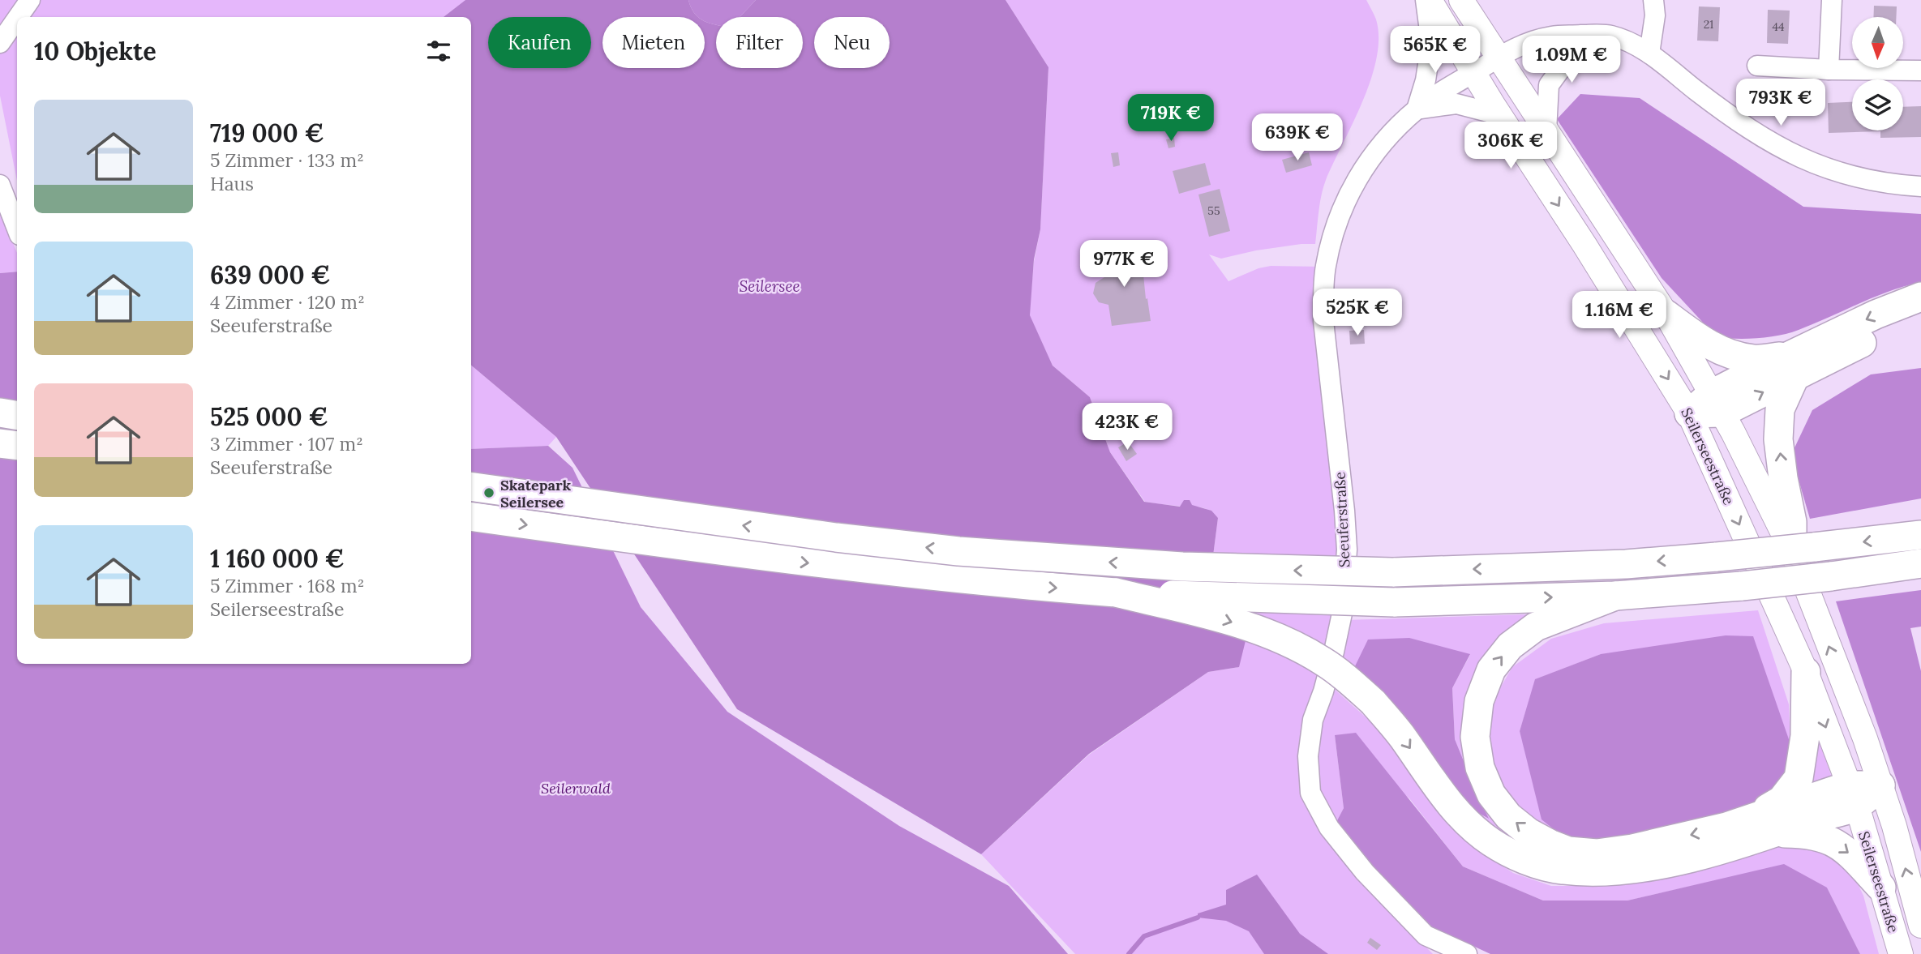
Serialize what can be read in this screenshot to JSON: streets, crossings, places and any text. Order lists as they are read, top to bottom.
{
  "streets": {
    "main road": ["Seilerseestraße"],
    "street": ["Seeuferstraße"]
  },
  "crossings": [
    ["Seilerseestraße", "Seeuferstraße"]
  ],
  "water": ["Seilersee"],
  "parks": ["Seilerwald"],
  "places": ["Skatepark Seilersee"],
  "house_numbers": ["21", "44", "55"],
  "north": "bottom",
  "page": {
    "chip": [
      "Kaufen",
      "Mieten",
      "Filter",
      "Neu"
    ],
    "heading": "10 Objekte",
    "price": [
      "565K €",
      "1.09M €",
      "793K €",
      "719K €",
      "639K €",
      "306K €",
      "977K €",
      "525K €",
      "1.16M €",
      "423K €"
    ],
    "list": [
      {
        "name": "719 000 €",
        "note": "5 Zimmer · 133 m² · Haus"
      },
      {
        "name": "639 000 €",
        "note": "4 Zimmer · 120 m² · Seeuferstraße"
      },
      {
        "name": "525 000 €",
        "note": "3 Zimmer · 107 m² · Seeuferstraße"
      },
      {
        "name": "1 160 000 €",
        "note": "5 Zimmer · 168 m² · Seilerseestraße"
      }
    ]
  }
}
